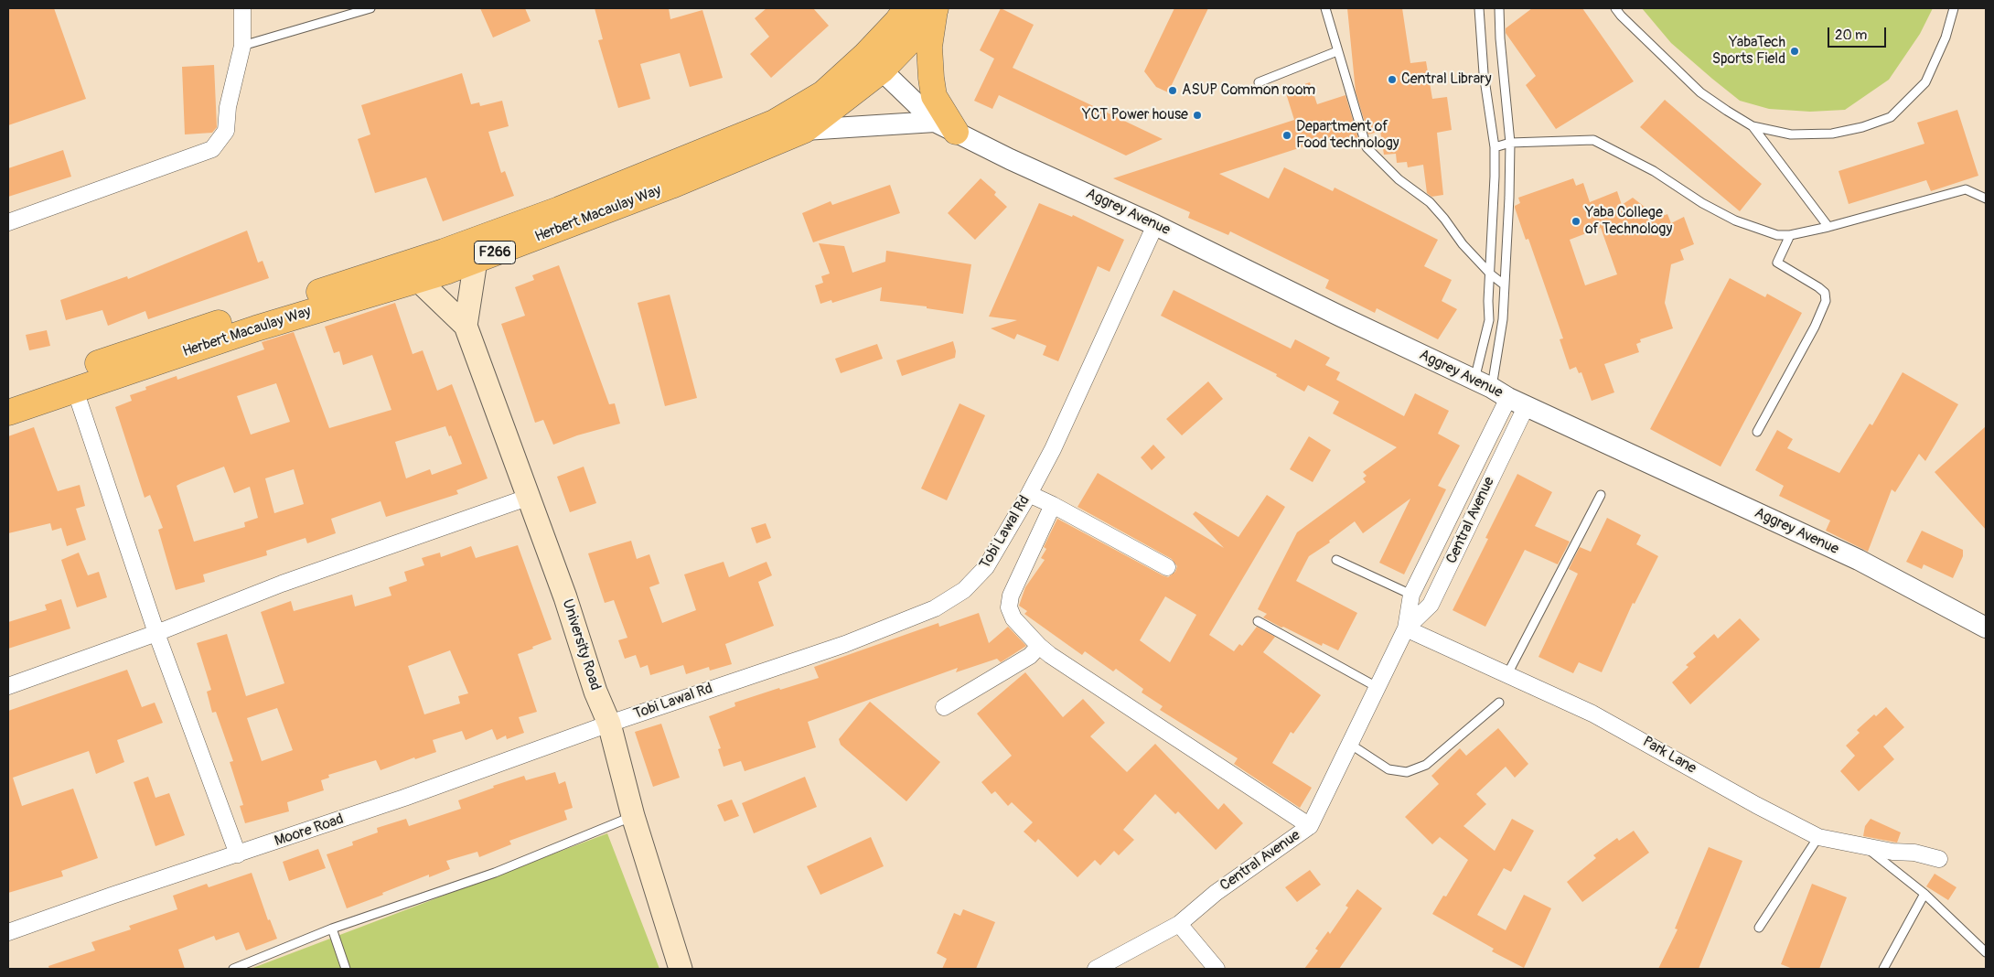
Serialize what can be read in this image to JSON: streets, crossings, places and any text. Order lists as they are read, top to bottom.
{
  "streets": {
    "highway": ["Herbert Macaulay Way", "F266"],
    "main road": ["University Road"],
    "street": [
      "Aggrey Avenue",
      "Central Avenue",
      "Tobi Lawal Rd",
      "Park Lane",
      "Moore Road"
    ]
  },
  "crossings": [
    ["Aggrey Avenue", "Central Avenue"],
    ["Aggrey Avenue", "Tobi Lawal Rd"],
    ["Central Avenue", "Park Lane"],
    ["Tobi Lawal Rd", "University Road"],
    ["Tobi Lawal Rd", "Moore Road"],
    ["University Road", "Moore Road"]
  ],
  "places": [
    "YabaTech Sports Field",
    "Central Library",
    "ASUP Common room",
    "YCT Power house",
    "Department of Food technology",
    "Yaba College of Technology"
  ],
  "scale_bar": "20 m"
}
